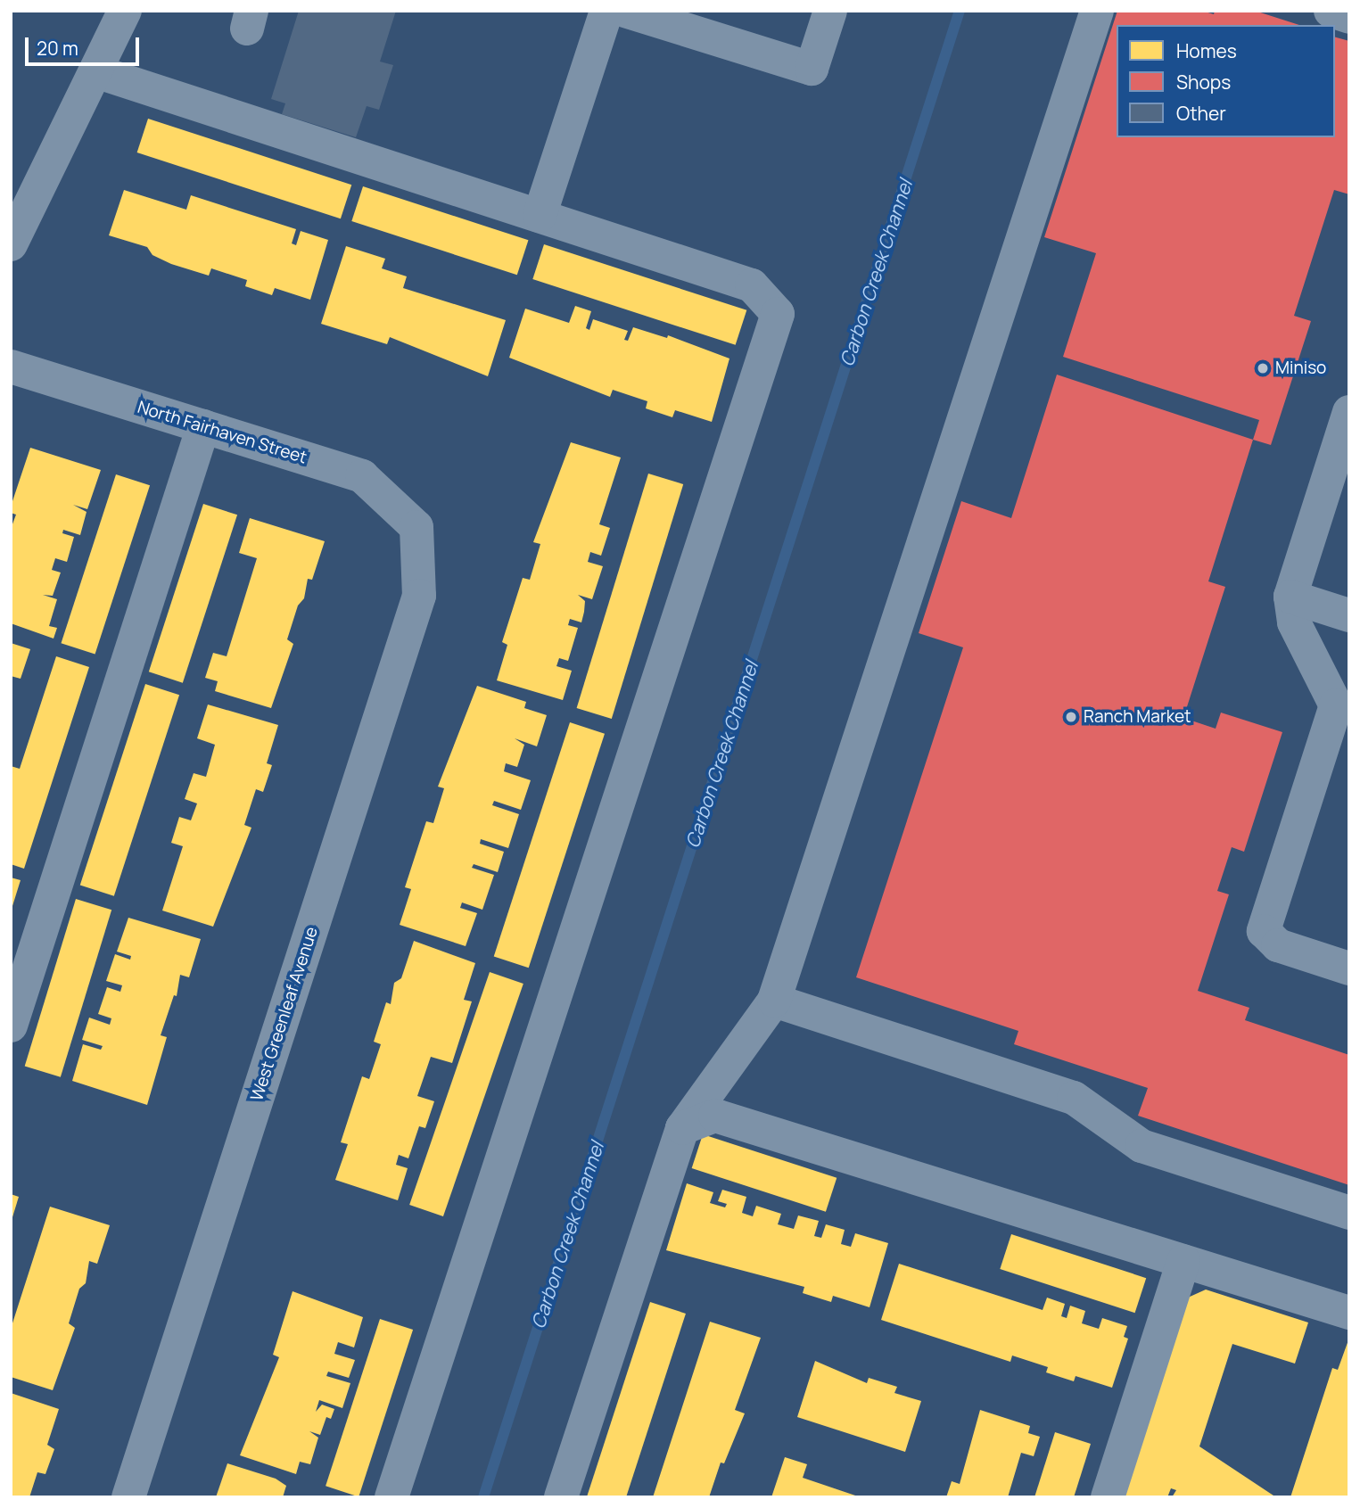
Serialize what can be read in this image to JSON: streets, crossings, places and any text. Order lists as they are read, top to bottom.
{
  "streets": {
    "street": ["North Fairhaven Street", "West Greenleaf Avenue"]
  },
  "crossings": [
    ["North Fairhaven Street", "West Greenleaf Avenue"]
  ],
  "water": ["Carbon Creek Channel"],
  "places": ["Miniso", "Ranch Market"],
  "legend": ["Homes", "Shops", "Other"],
  "scale_bar": "20 m"
}
